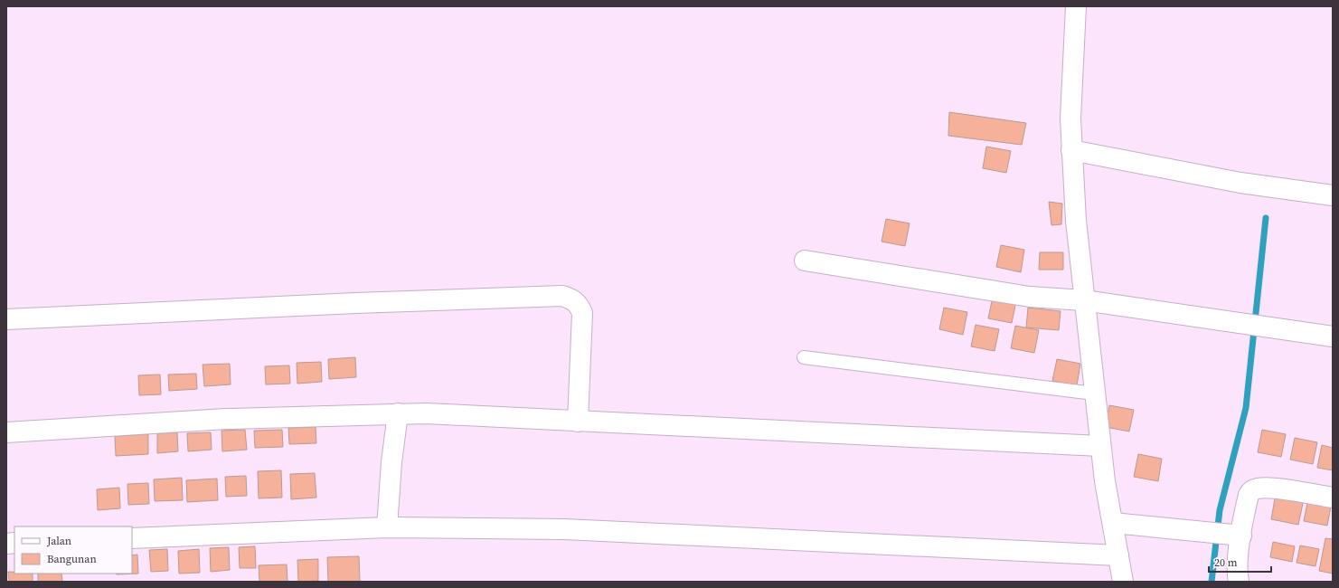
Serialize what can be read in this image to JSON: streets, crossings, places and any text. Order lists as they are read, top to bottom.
{
  "legend": ["Jalan", "Bangunan"],
  "scale_bar": "20 m"
}
